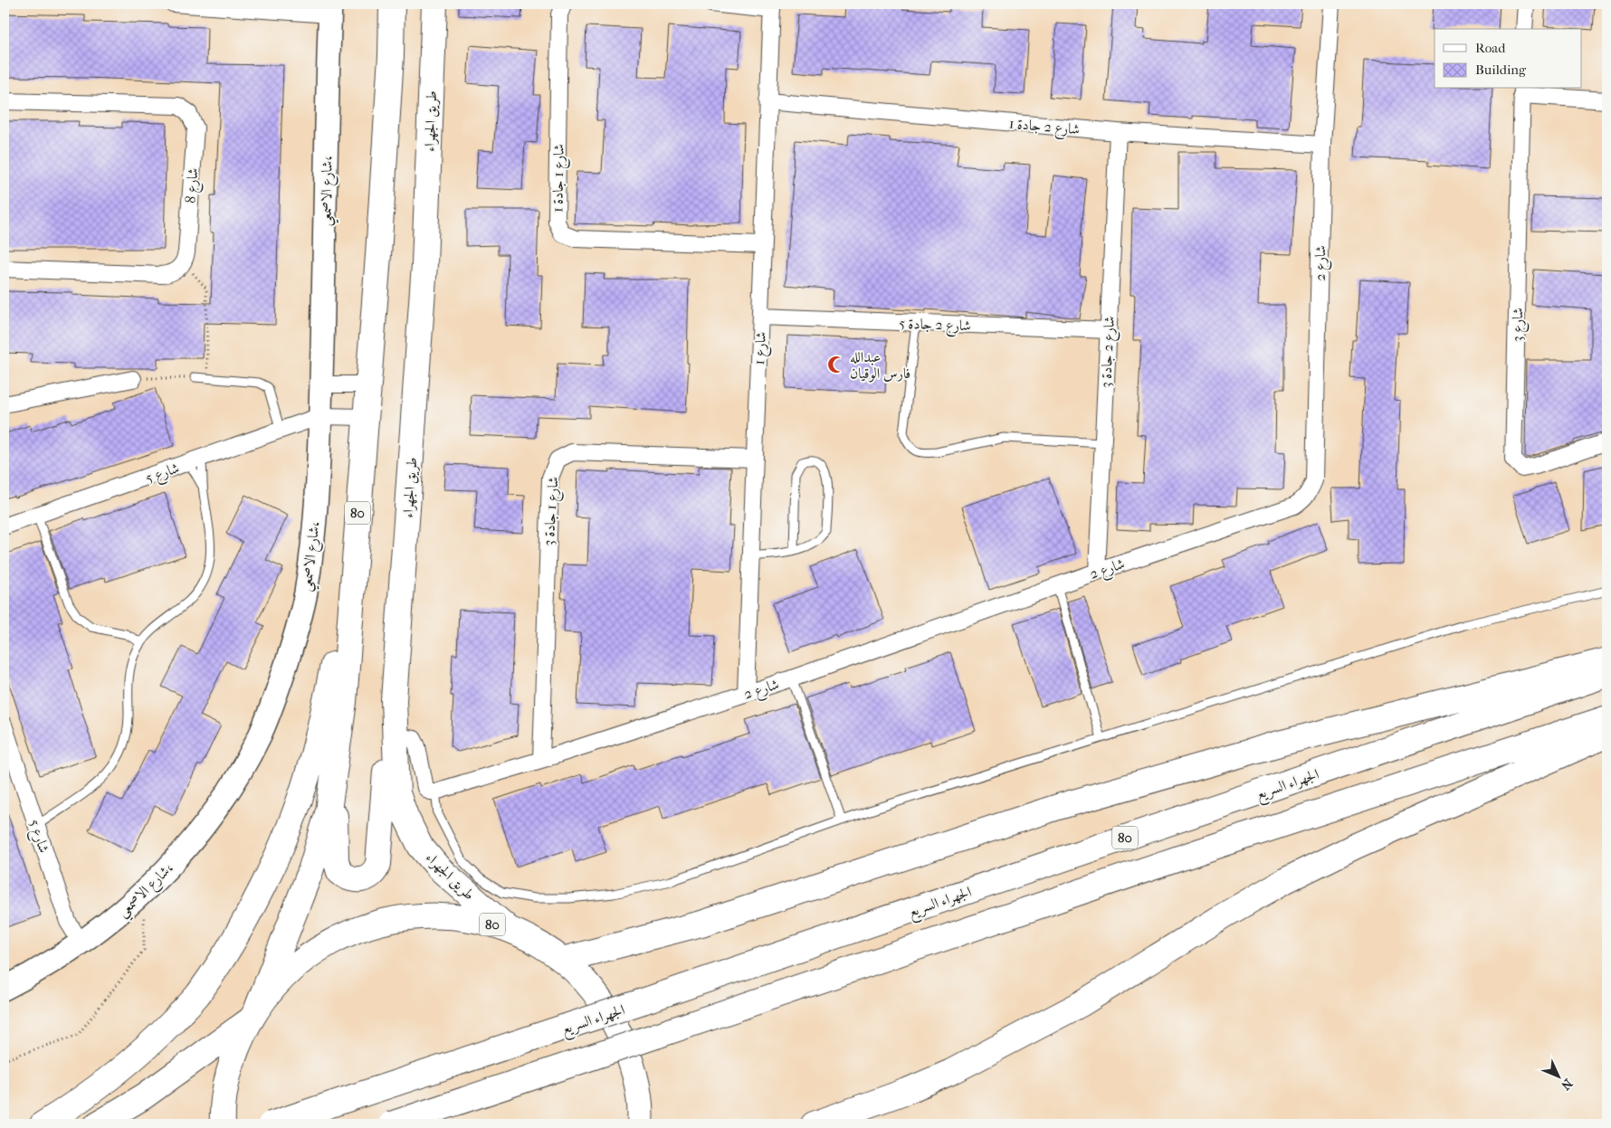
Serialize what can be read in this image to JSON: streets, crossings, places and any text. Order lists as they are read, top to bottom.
{
  "streets": {
    "highway": ["طريق الجهراء", "80", "الجهراء السريع"],
    "street": [
      "شارع 2 جادة 1",
      "شارع 1 جادة 1",
      "شارع 8",
      "شارع الاصمعي،",
      "شارع 2",
      "شارع 2 جادة 5",
      "شارع 3",
      "شارع 1",
      "شارع 2 جادة 3",
      "شارع 5",
      "شارع 1 جادة 3"
    ]
  },
  "crossings": [
    ["طريق الجهراء", "80"],
    ["شارع 2 جادة 1", "شارع 2"],
    ["شارع 2 جادة 1", "شارع 1"],
    ["شارع 2 جادة 1", "شارع 2 جادة 3"],
    ["شارع 1 جادة 1", "شارع 1"],
    ["شارع الاصمعي،", "شارع 5"],
    ["شارع 2", "شارع 1"],
    ["شارع 2", "شارع 2 جادة 3"],
    ["شارع 2", "شارع 1 جادة 3"],
    ["شارع 2 جادة 5", "شارع 1"],
    ["شارع 2 جادة 5", "شارع 2 جادة 3"],
    ["شارع 1", "شارع 1 جادة 3"]
  ],
  "places": {
    "mosque": ["عبدالله فارس الوقيان"]
  },
  "legend": ["Road", "Building"],
  "north": "bottom right"
}
